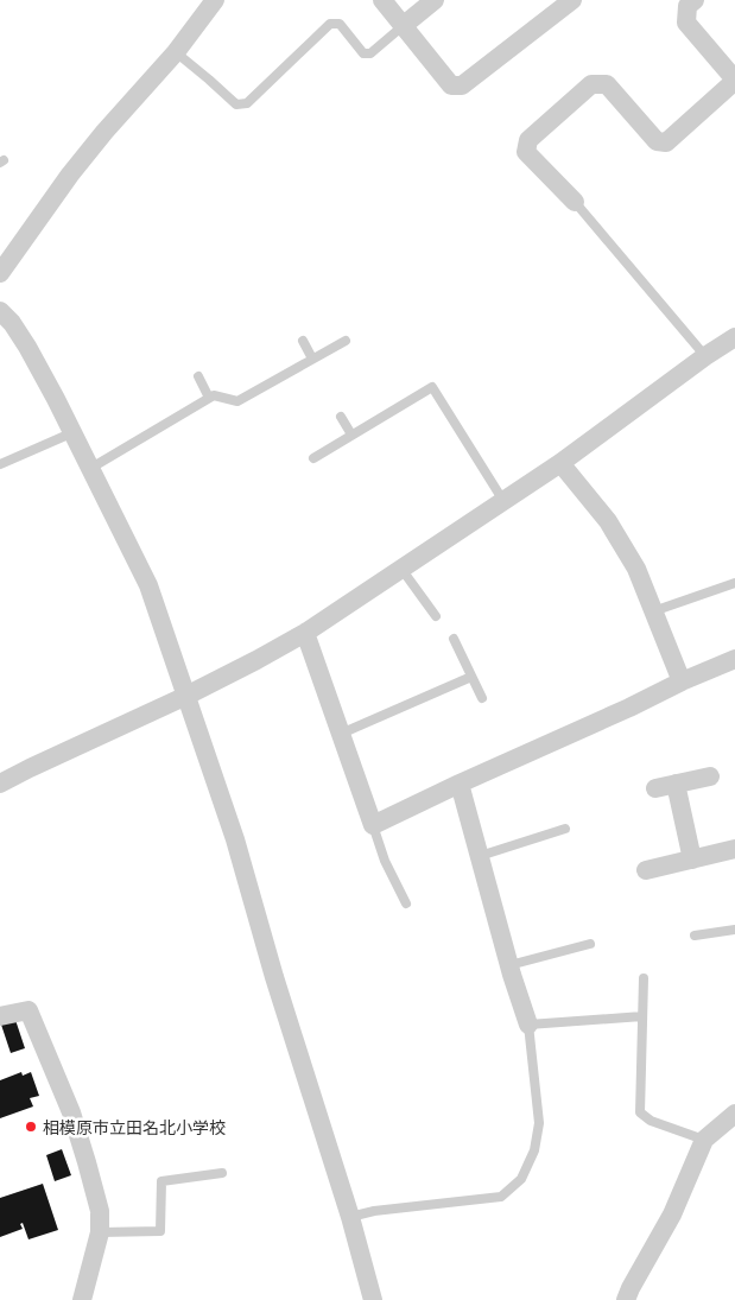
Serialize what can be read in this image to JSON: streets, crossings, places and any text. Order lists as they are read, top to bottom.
{
  "places": ["相模原市立田名北小学校"]
}
